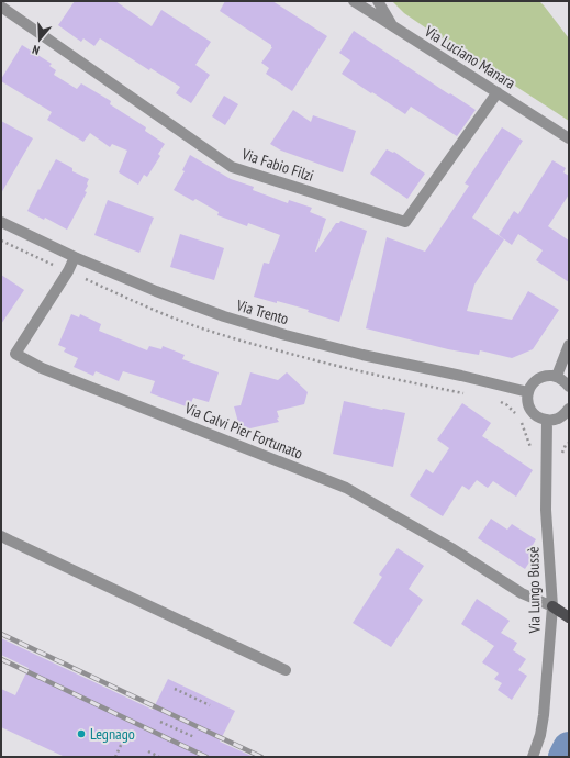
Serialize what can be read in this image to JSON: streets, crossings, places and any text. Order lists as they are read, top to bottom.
{
  "streets": {
    "street": [
      "Via Luciano Manara",
      "Via Fabio Filzi",
      "Via Trento",
      "Via Calvi Pier Fortunato",
      "Via Lungo Bussè"
    ]
  },
  "crossings": [
    ["Via Luciano Manara", "Via Fabio Filzi"],
    ["Via Trento", "Via Calvi Pier Fortunato"],
    ["Via Calvi Pier Fortunato", "Via Lungo Bussè"]
  ],
  "places": ["Legnago"],
  "north": "bottom"
}
